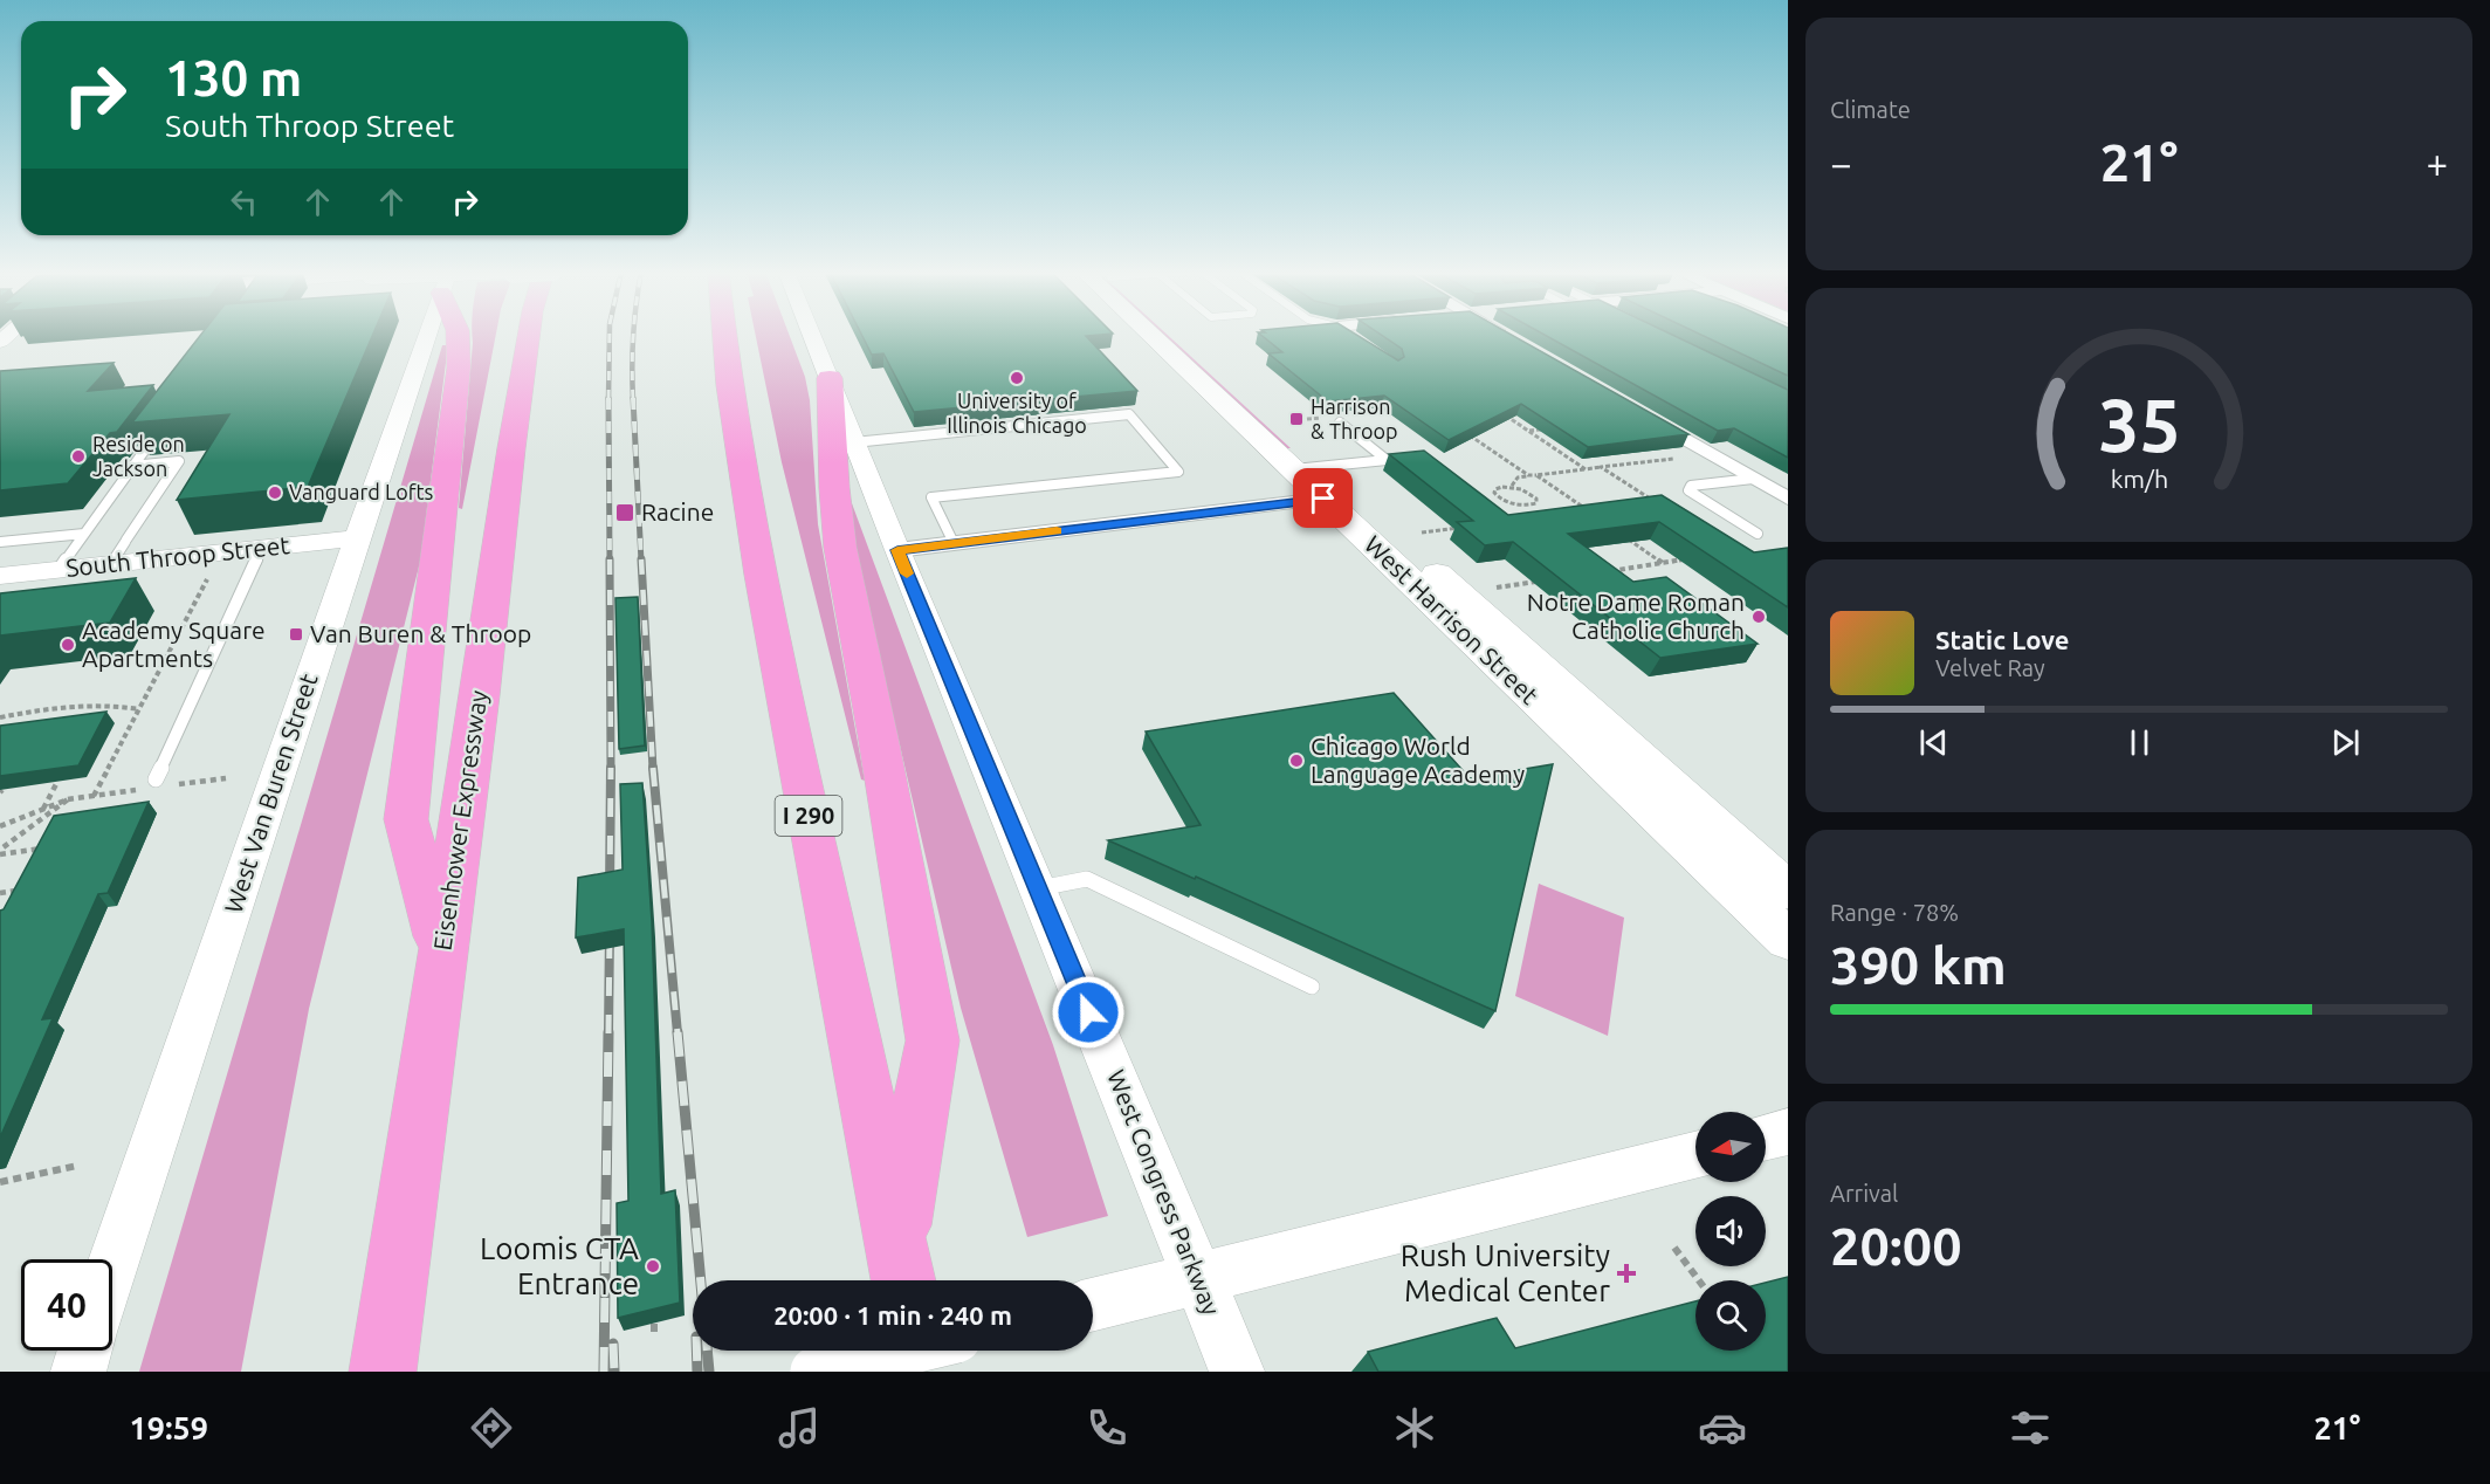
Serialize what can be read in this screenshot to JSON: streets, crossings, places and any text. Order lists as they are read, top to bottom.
{
  "streets": {
    "highway": ["I 290", "Eisenhower Expressway"],
    "main road": ["West Harrison Street"],
    "street": ["South Throop Street", "West Van Buren Street", "West Congress Parkway"]
  },
  "crossings": [
    ["South Throop Street", "West Van Buren Street"]
  ],
  "places": {
    "other": [
      "University of Illinois Chicago",
      "Reside on Jackson",
      "Vanguard Lofts",
      "Notre Dame Roman Catholic Church",
      "Academy Square Apartments",
      "Chicago World Language Academy",
      "Loomis CTA Entrance"
    ],
    "transit": ["Harrison & Throop", "Racine", "Van Buren & Throop"],
    "health": ["Rush University Medical Center"]
  },
  "north": "left",
  "page": {
    "tile": [
      "Climate",
      ["Range · 78%", "390 km"],
      ["Arrival", "20:00"]
    ],
    "turn": ["130 m", "South Throop Street"],
    "heat": ["−", "21°", "+"],
    "song": ["Static Love", "Velvet Ray"],
    "limit": "40",
    "trip": "20:00 · 1 min · 240 m",
    "tabs": ["19:59", "21°"],
    "gauge": ["35", "km/h"]
  }
}
